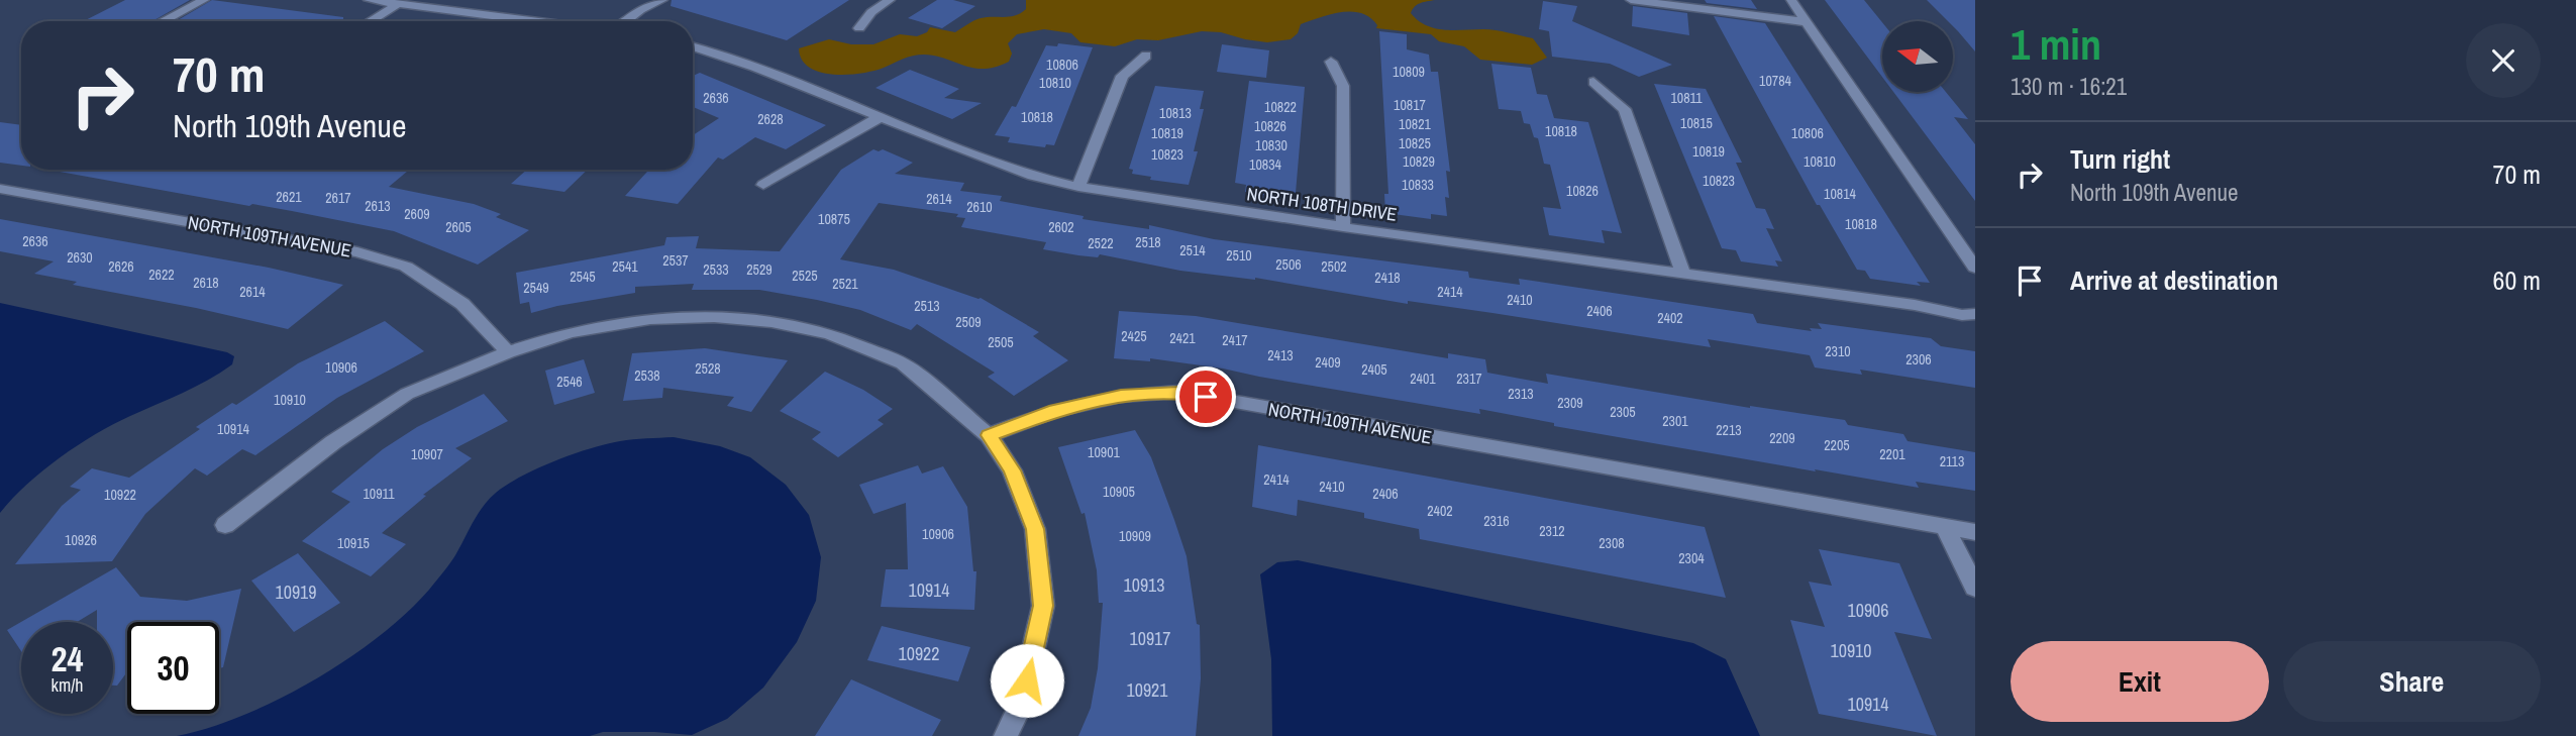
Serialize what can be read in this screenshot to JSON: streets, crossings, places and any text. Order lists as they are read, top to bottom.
{
  "streets": {
    "street": ["NORTH 108TH DRIVE", "NORTH 109TH AVENUE"]
  },
  "house_numbers": [
    "10806",
    "10809",
    "10784",
    "10810",
    "2636",
    "10811",
    "10817",
    "10822",
    "10813",
    "10818",
    "2628",
    "10815",
    "10821",
    "10826",
    "10818",
    "10819",
    "10806",
    "10825",
    "10830",
    "10819",
    "10823",
    "10829",
    "10810",
    "10834",
    "10823",
    "10833",
    "10826",
    "10814",
    "2621",
    "2617",
    "2614",
    "2613",
    "2610",
    "2609",
    "10875",
    "10818",
    "2605",
    "2602",
    "2636",
    "2518",
    "2522",
    "2514",
    "2510",
    "2630",
    "2537",
    "2506",
    "2626",
    "2541",
    "2502",
    "2533",
    "2529",
    "2622",
    "2525",
    "2545",
    "2418",
    "2618",
    "2521",
    "2549",
    "2614",
    "2414",
    "2410",
    "2513",
    "2406",
    "2402",
    "2509",
    "2425",
    "2421",
    "2417",
    "2505",
    "2310",
    "2413",
    "2306",
    "2409",
    "10906",
    "2528",
    "2405",
    "2538",
    "2401",
    "2317",
    "2546",
    "2313",
    "10910",
    "2309",
    "2305",
    "2301",
    "10914",
    "2213",
    "2209",
    "2205",
    "10901",
    "10907",
    "2201",
    "2113",
    "2414",
    "2410",
    "10905",
    "10911",
    "2406",
    "10922",
    "2402",
    "2316",
    "2312",
    "10906",
    "10909",
    "10926",
    "10915",
    "2308",
    "2304",
    "10913",
    "10914",
    "10919",
    "10906",
    "10917",
    "10910",
    "10922",
    "10921",
    "10914"
  ],
  "north": "left",
  "page": {
    "heading": ["1 min", "130 m · 16:21"],
    "turn": ["70 m", "North 109th Avenue"],
    "list": [
      {
        "name": "Turn right",
        "note": "North 109th Avenue",
        "value": "70 m"
      },
      {
        "name": "Arrive at destination",
        "value": "60 m"
      }
    ],
    "speed": "24 km/h",
    "limit": "30",
    "buttons": ["Exit", "Share"]
  }
}
